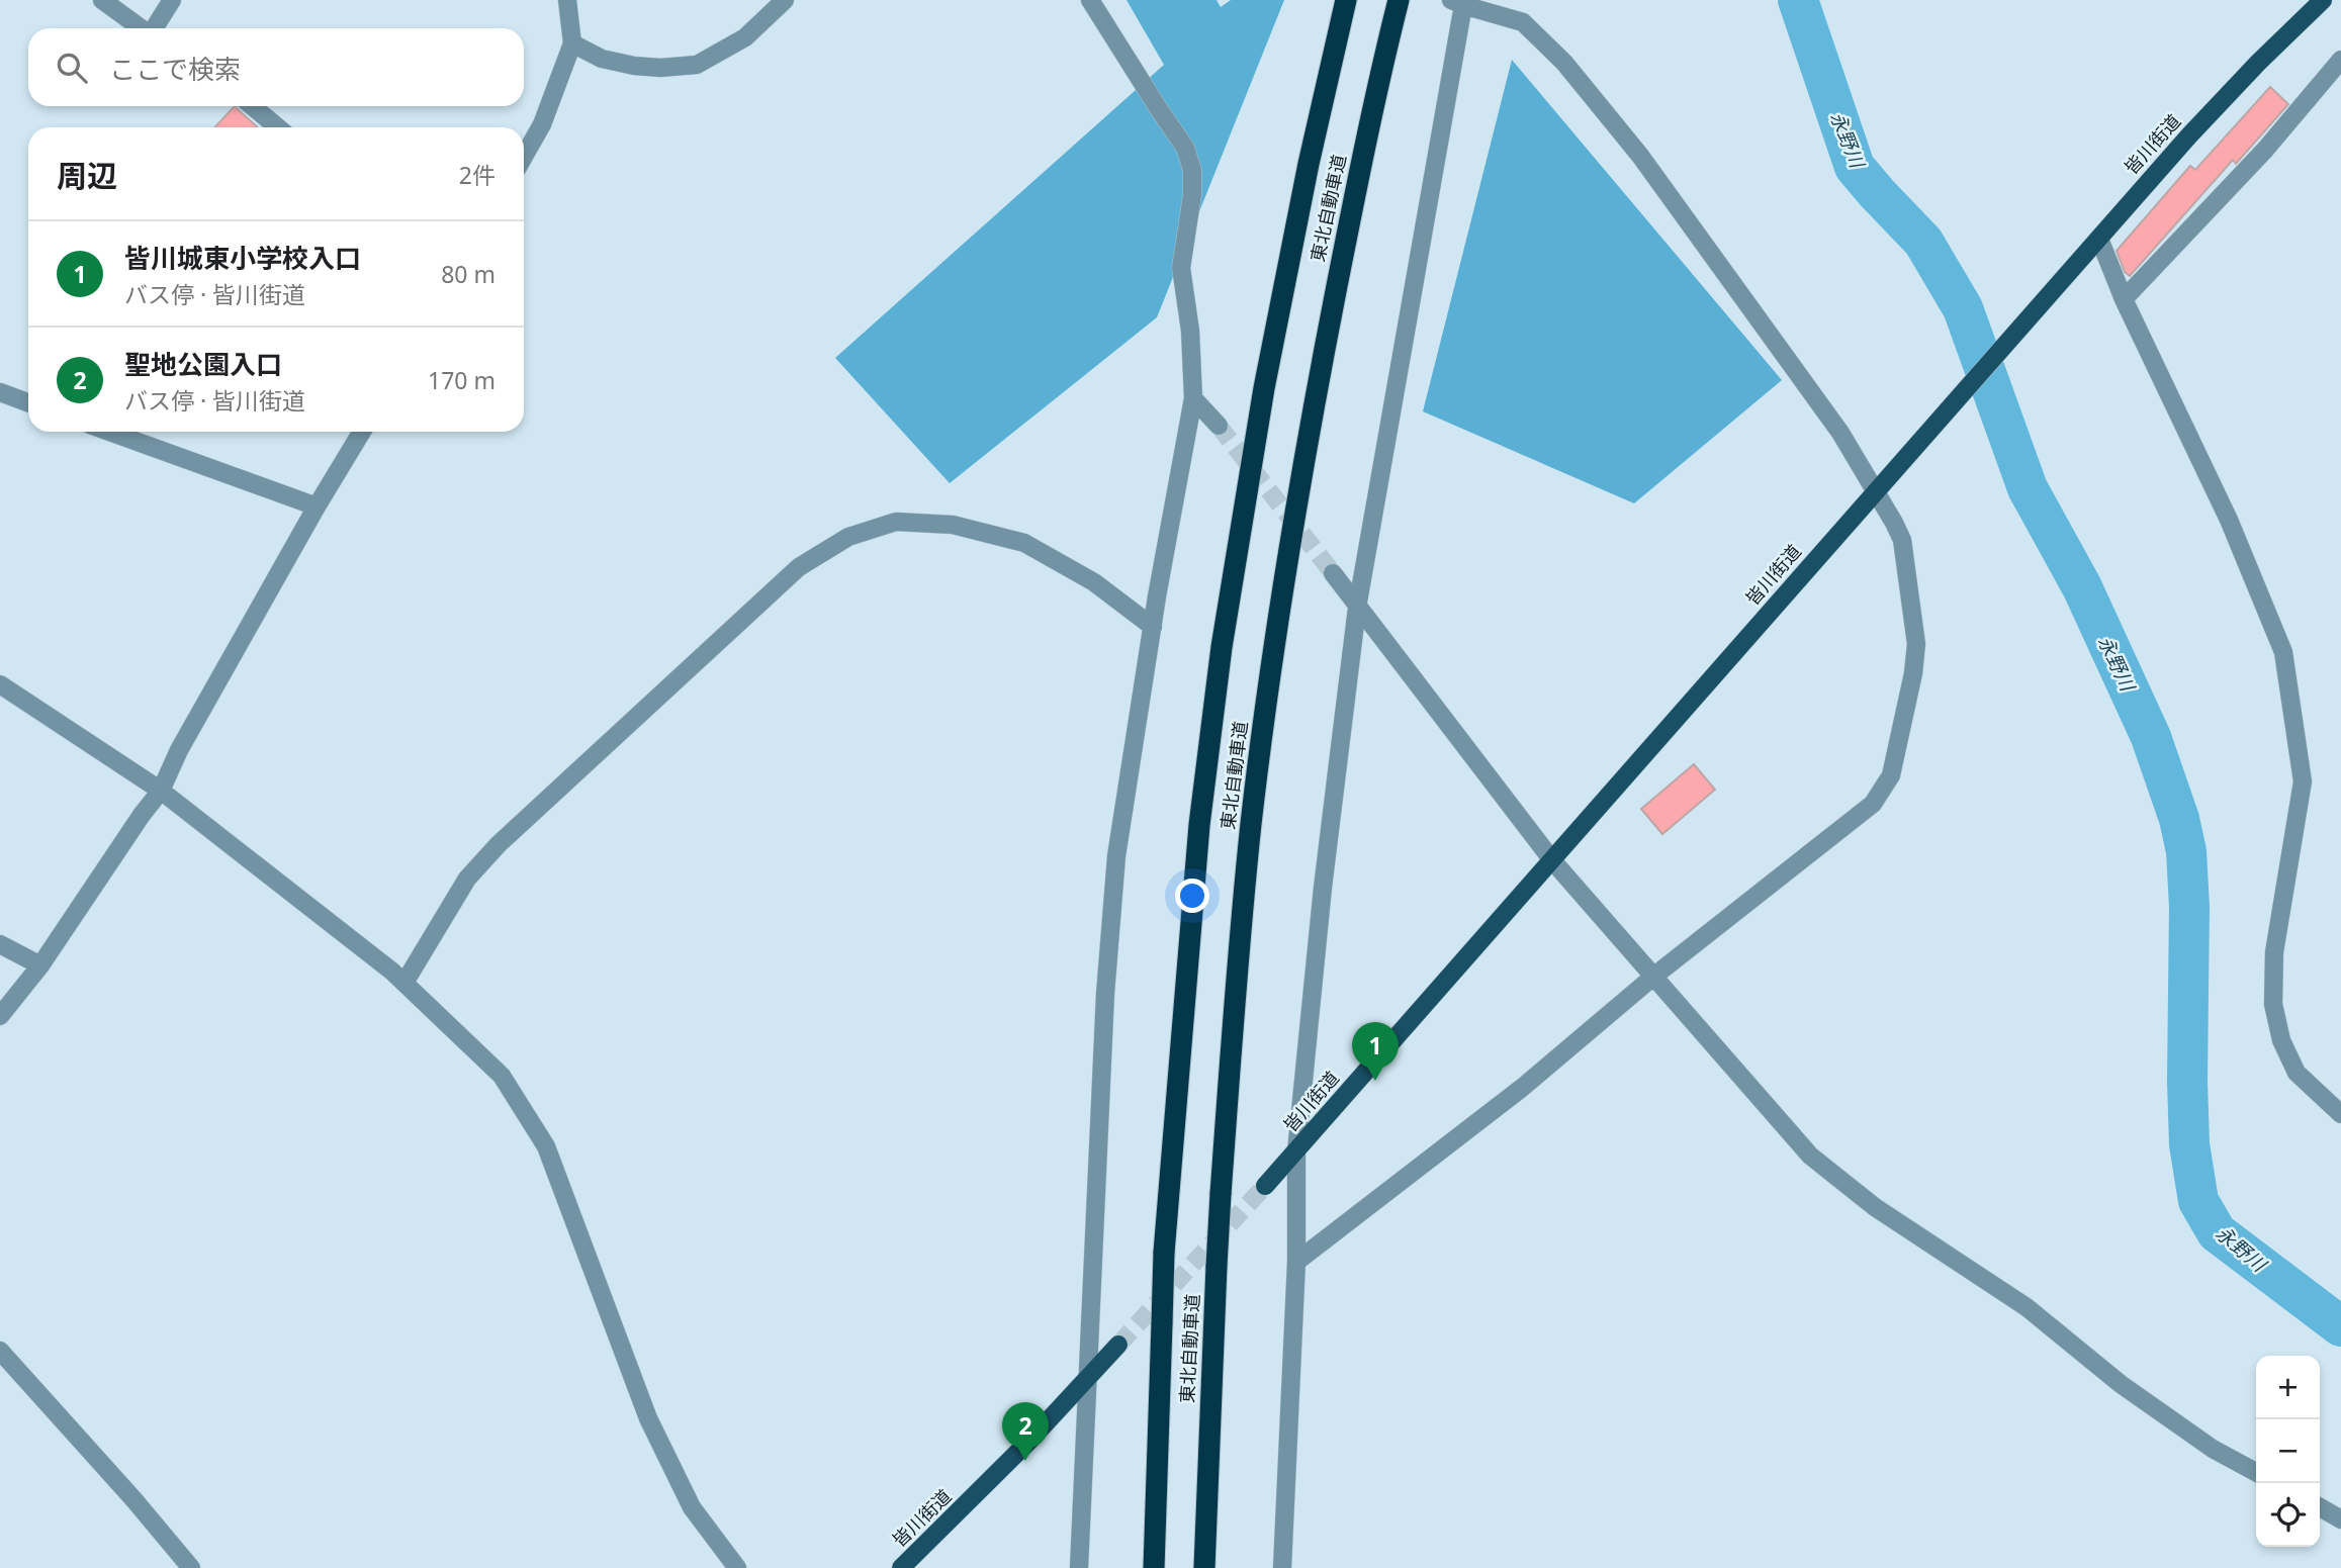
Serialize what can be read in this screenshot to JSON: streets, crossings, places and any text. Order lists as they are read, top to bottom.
{
  "streets": {
    "highway": ["東北自動車道"],
    "main road": ["皆川街道"]
  },
  "water": ["永野川"],
  "page": {
    "search": "ここで検索",
    "heading": ["周辺", "2件"],
    "list": [
      {
        "mark": "1",
        "name": "皆川城東小学校入口",
        "note": "バス停 · 皆川街道",
        "value": "80 m"
      },
      {
        "mark": "2",
        "name": "聖地公園入口",
        "note": "バス停 · 皆川街道",
        "value": "170 m"
      }
    ],
    "pins": ["1", "2"],
    "map_buttons": ["+", "−"]
  }
}
